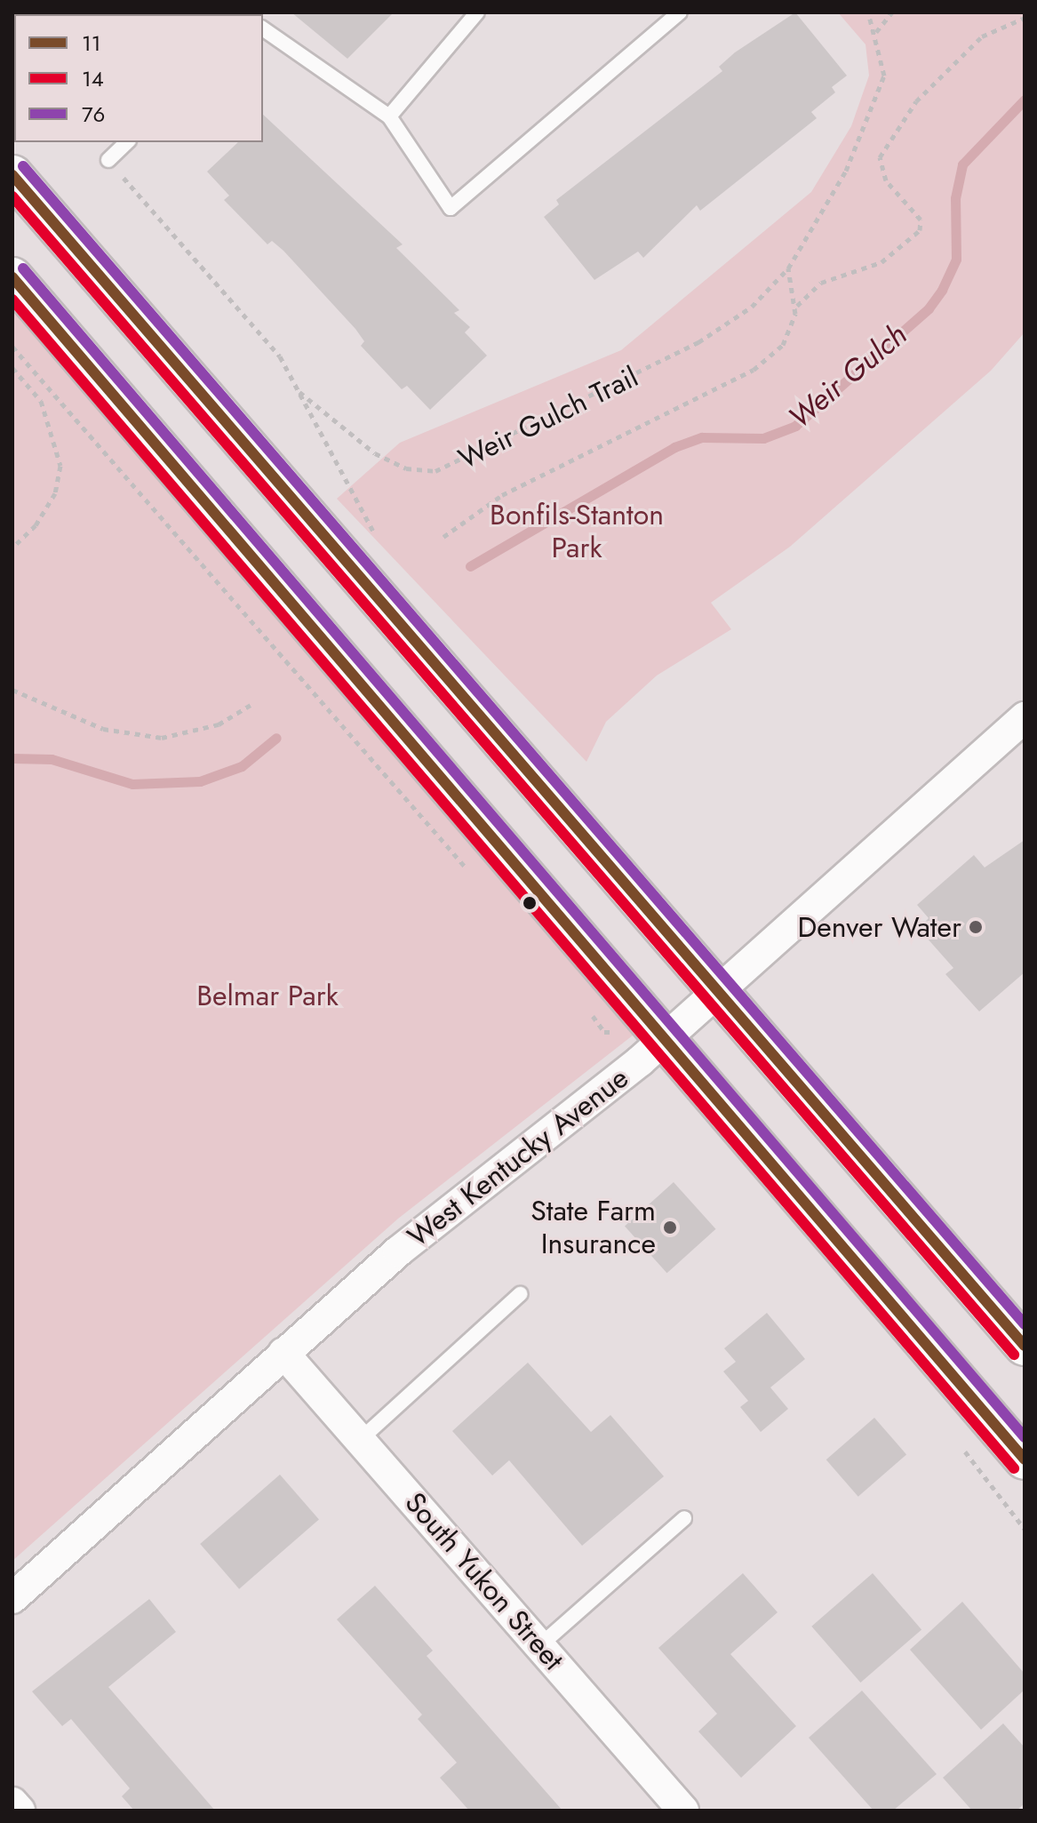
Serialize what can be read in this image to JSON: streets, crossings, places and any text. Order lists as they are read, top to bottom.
{
  "streets": {
    "street": ["West Kentucky Avenue", "South Yukon Street"],
    "path": ["Weir Gulch Trail"]
  },
  "crossings": [
    ["West Kentucky Avenue", "South Yukon Street"]
  ],
  "water": ["Weir Gulch"],
  "parks": ["Bonfils-Stanton Park", "Belmar Park"],
  "places": ["Denver Water", "State Farm Insurance"],
  "lines": ["transit line 76", "transit line 11", "transit line 14"],
  "legend": ["11", "14", "76"]
}
